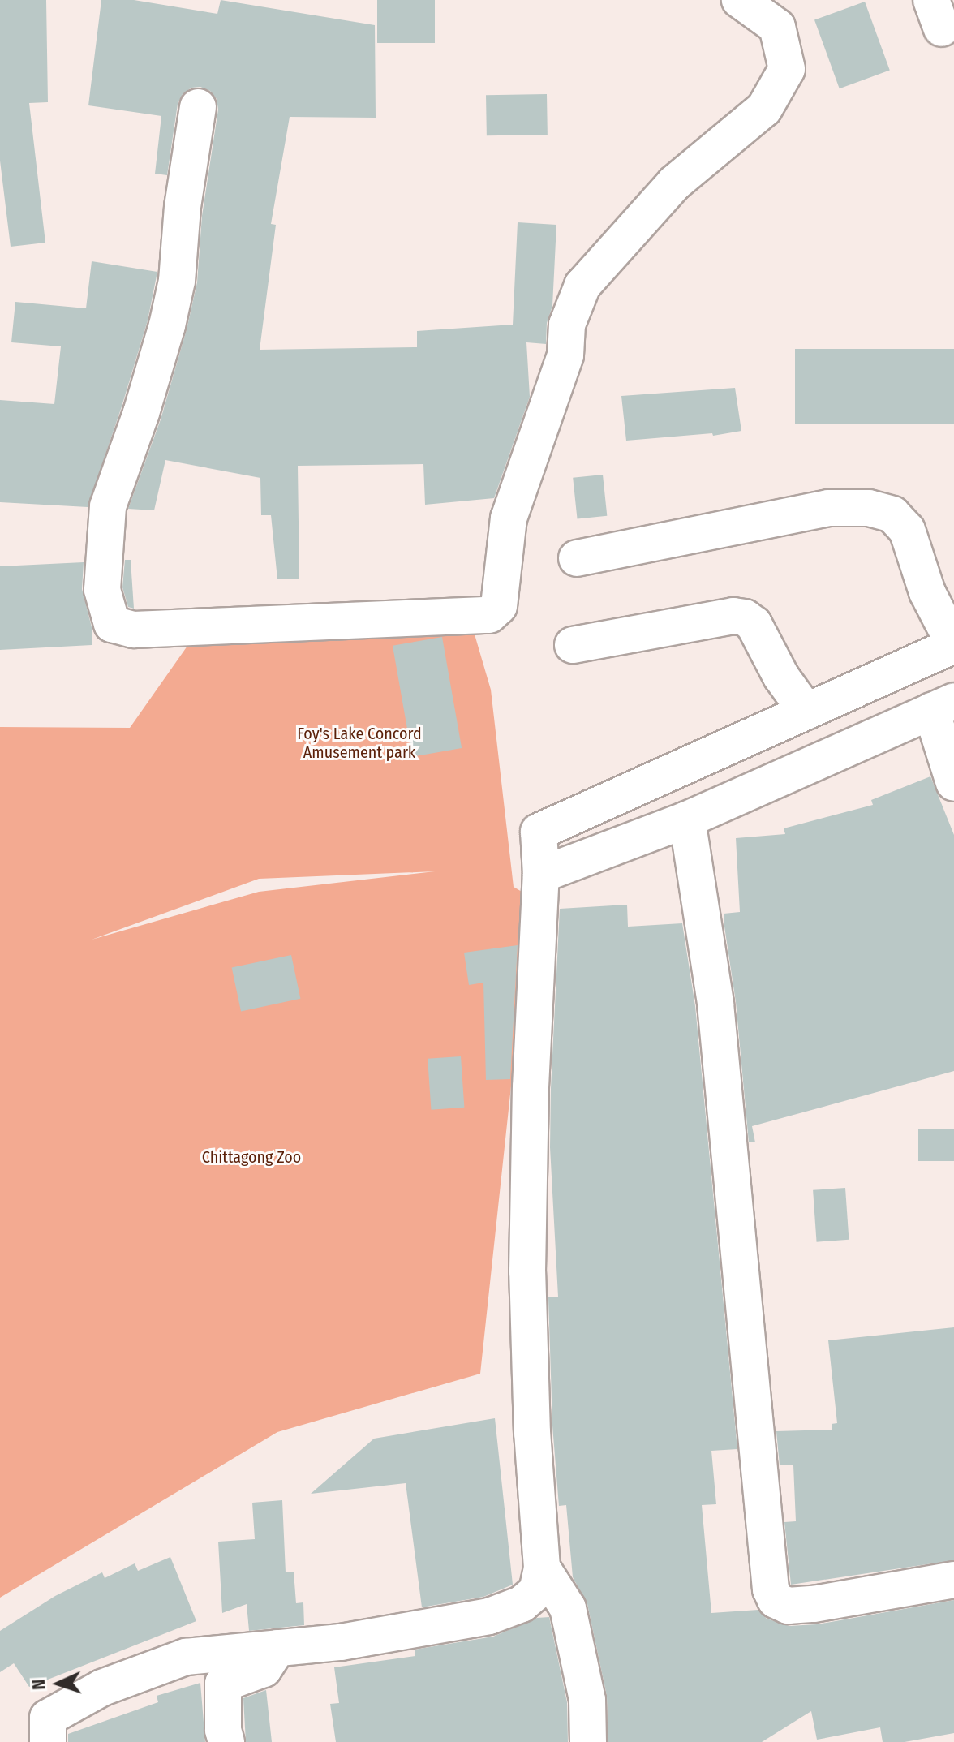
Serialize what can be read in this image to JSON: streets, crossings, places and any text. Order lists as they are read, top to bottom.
{
  "parks": ["Foy's Lake Concord Amusement park", "Chittagong Zoo"],
  "north": "left"
}
